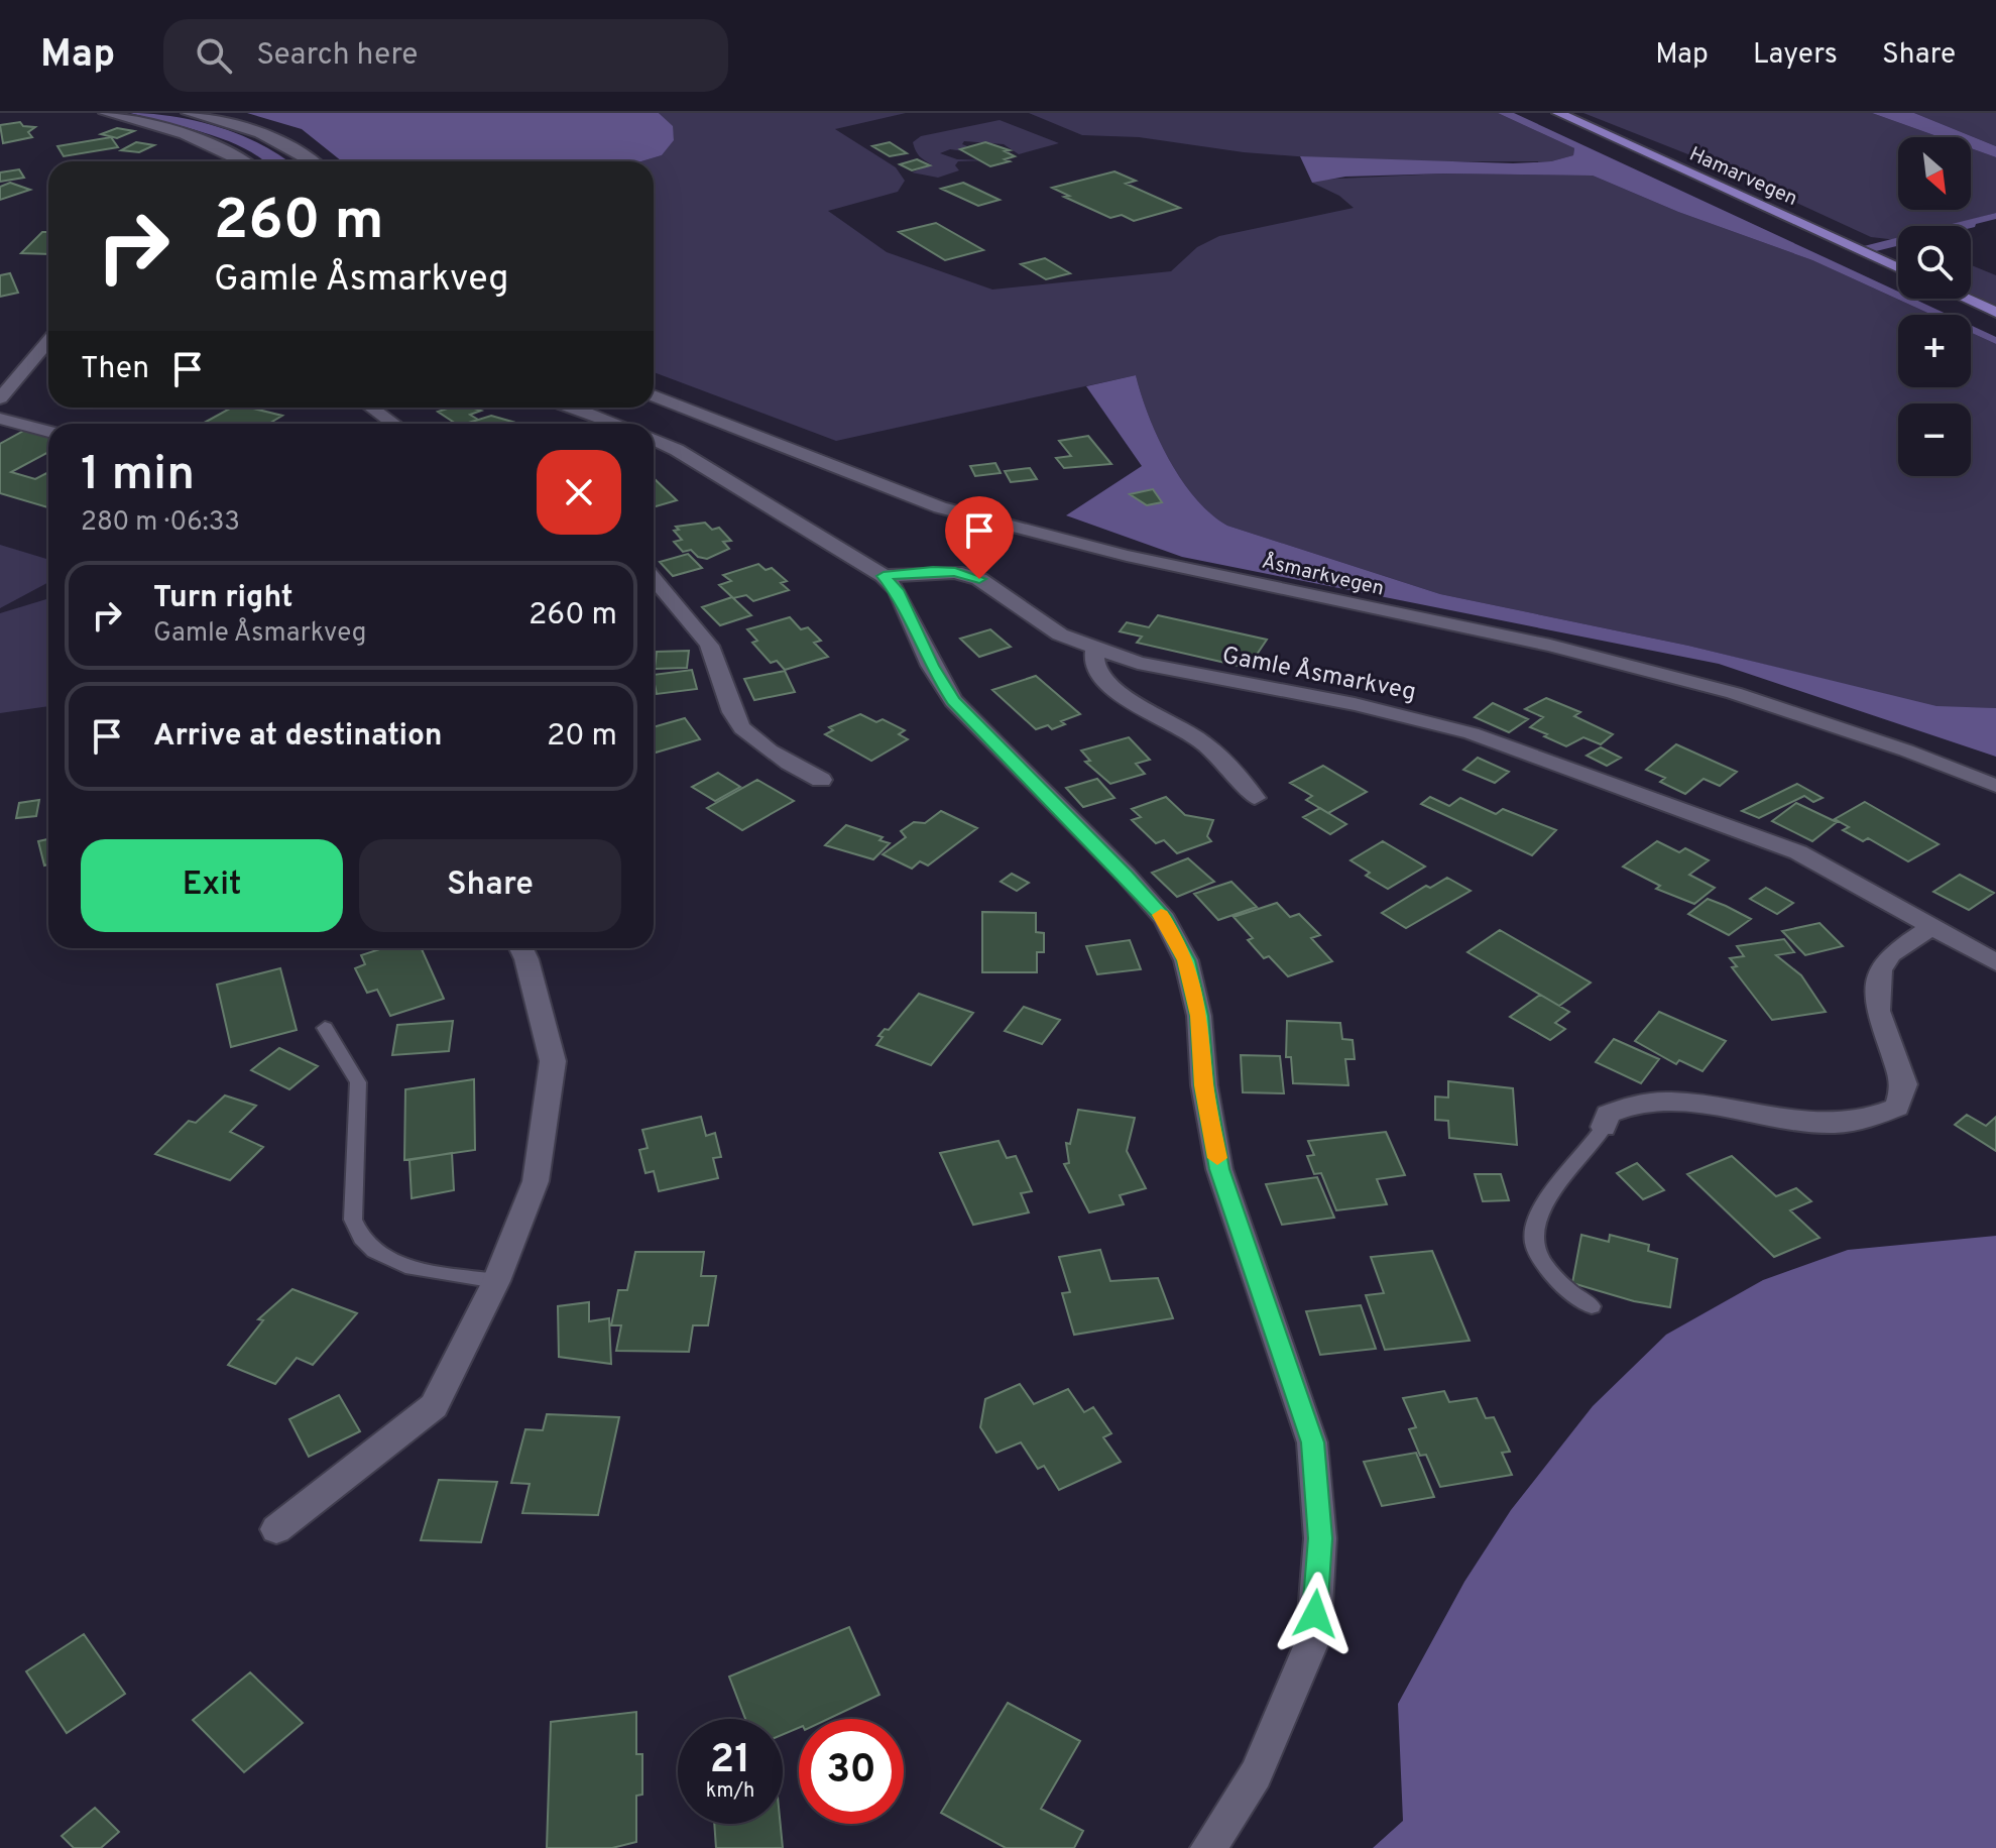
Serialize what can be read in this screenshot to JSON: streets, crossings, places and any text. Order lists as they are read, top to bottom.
{
  "streets": {
    "main road": ["Hamarvegen"],
    "street": ["Åsmarkvegen", "Gamle Åsmarkveg"]
  },
  "north": "bottom right",
  "page": {
    "header": "Map",
    "search": "Search here",
    "nav": ["Map", "Layers", "Share"],
    "map_buttons": ["+", "−"],
    "turn": ["260 m", "Gamle Åsmarkveg"],
    "then": "Then",
    "heading": ["1 min", "280 m · 06:33"],
    "list": [
      {
        "name": "Turn right",
        "note": "Gamle Åsmarkveg",
        "value": "260 m"
      },
      {
        "name": "Arrive at destination",
        "value": "20 m"
      }
    ],
    "buttons": ["Exit", "Share"],
    "speed": "21 km/h",
    "limit": "30"
  }
}
